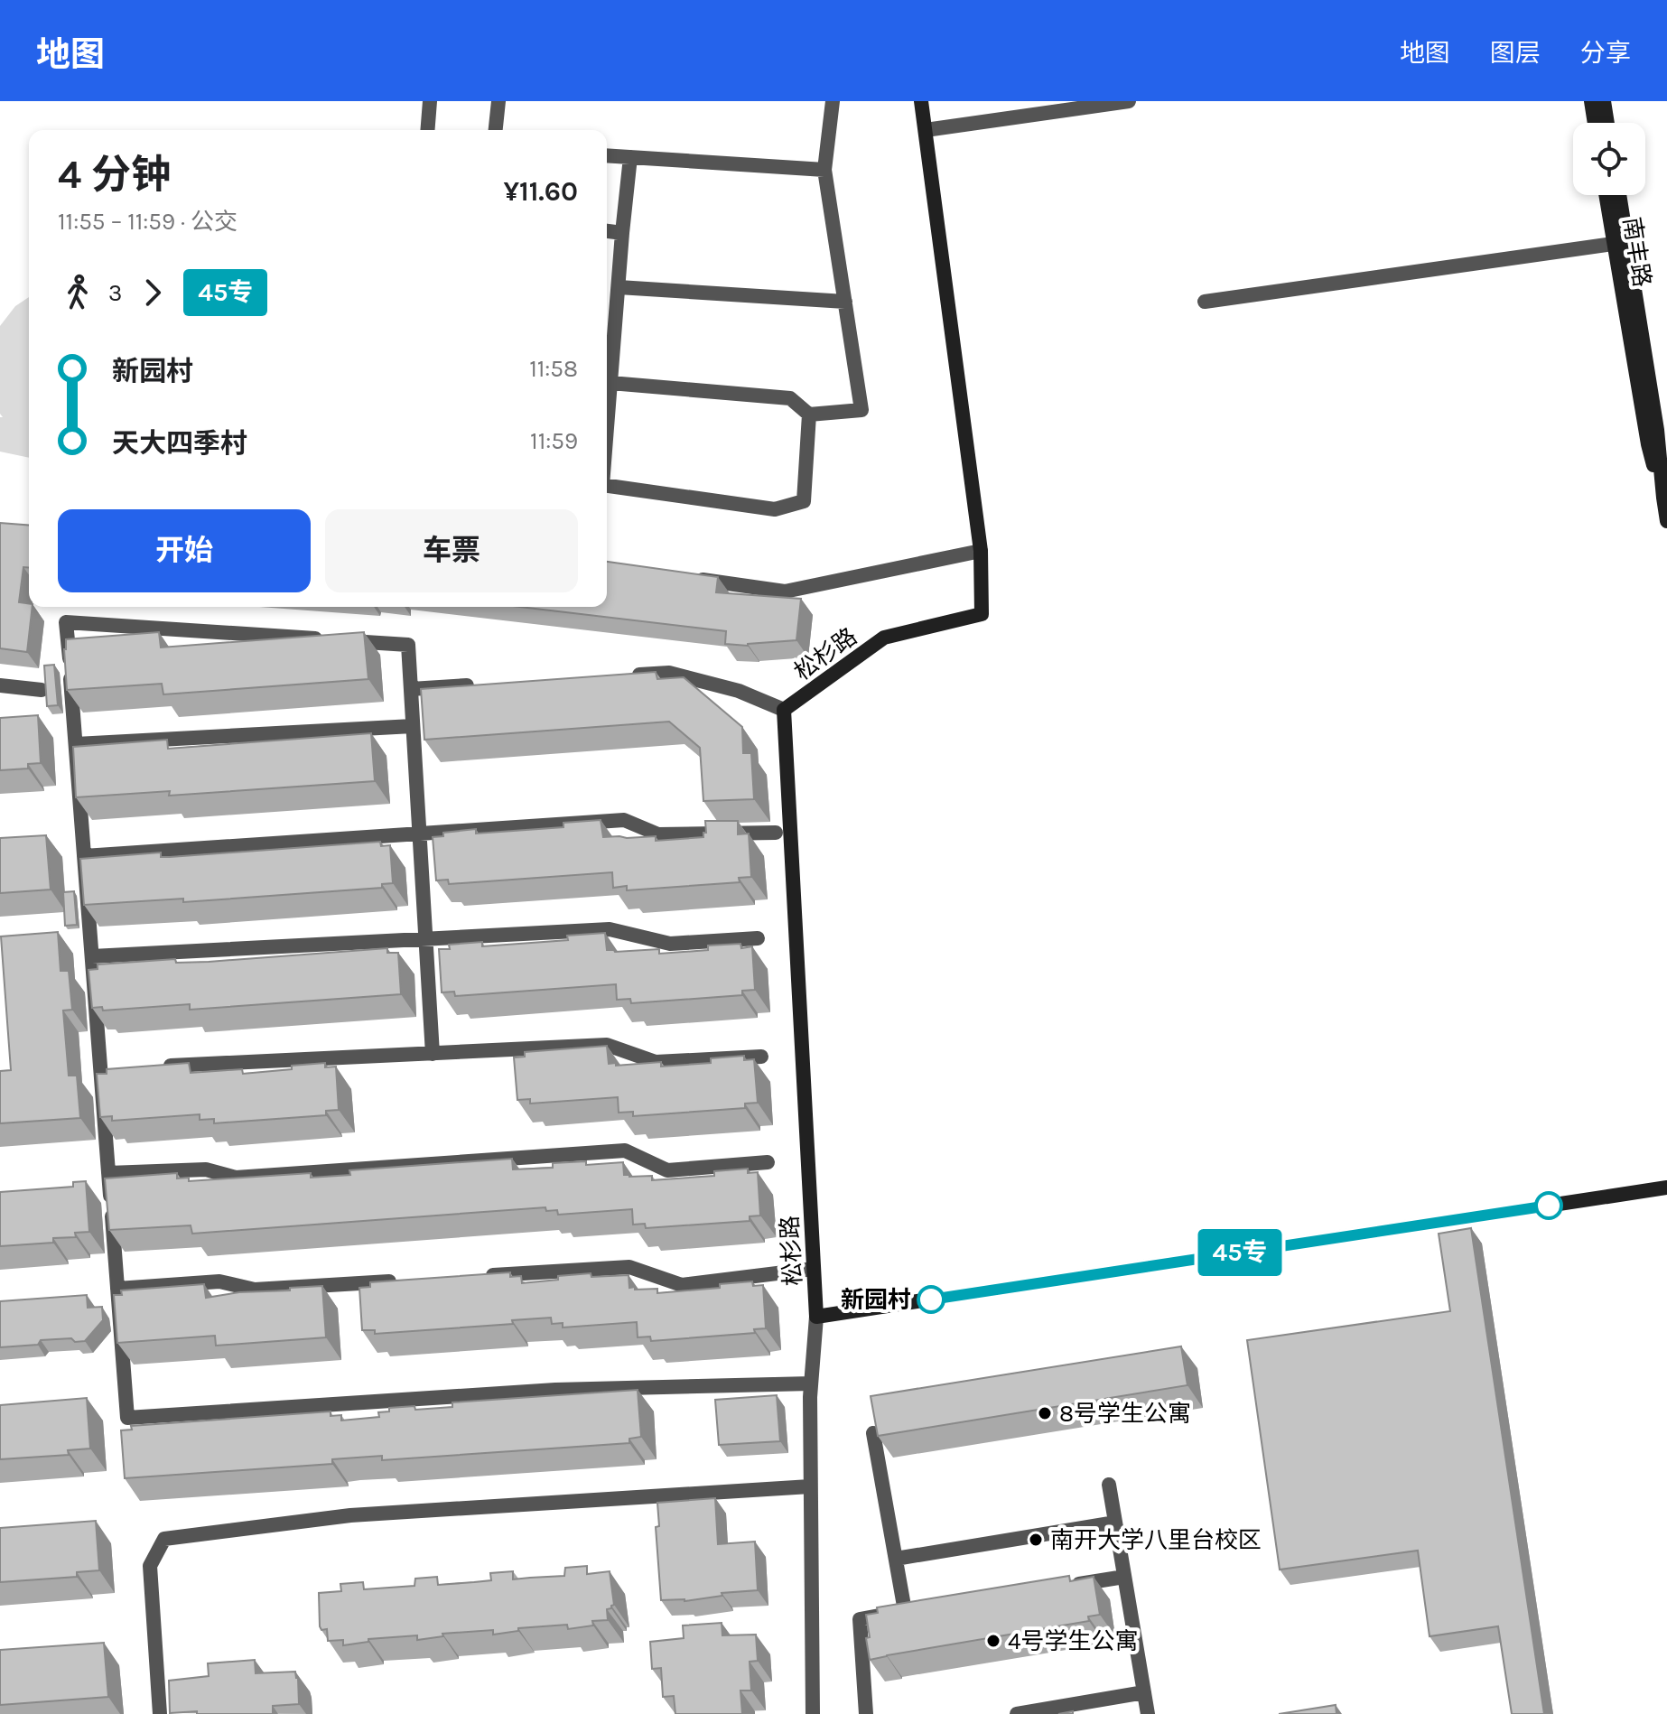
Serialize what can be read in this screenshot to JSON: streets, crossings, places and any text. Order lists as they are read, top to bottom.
{
  "streets": {
    "street": ["南丰路", "松杉路"]
  },
  "places": [
    "新园村",
    "8号学生公寓",
    "南开大学八里台校区",
    "4号学生公寓"
  ],
  "lines": ["bus line 45专"],
  "page": {
    "header": "地图",
    "nav": ["地图", "图层", "分享"],
    "on_map": "45专",
    "heading": ["4 分钟", "11:55 – 11:59 · 公交", "¥11.60"],
    "legs": ["3", "45专"],
    "list": [
      {
        "name": "新园村",
        "value": "11:58"
      },
      {
        "name": "天大四季村",
        "value": "11:59"
      }
    ],
    "buttons": ["开始", "车票"]
  }
}
